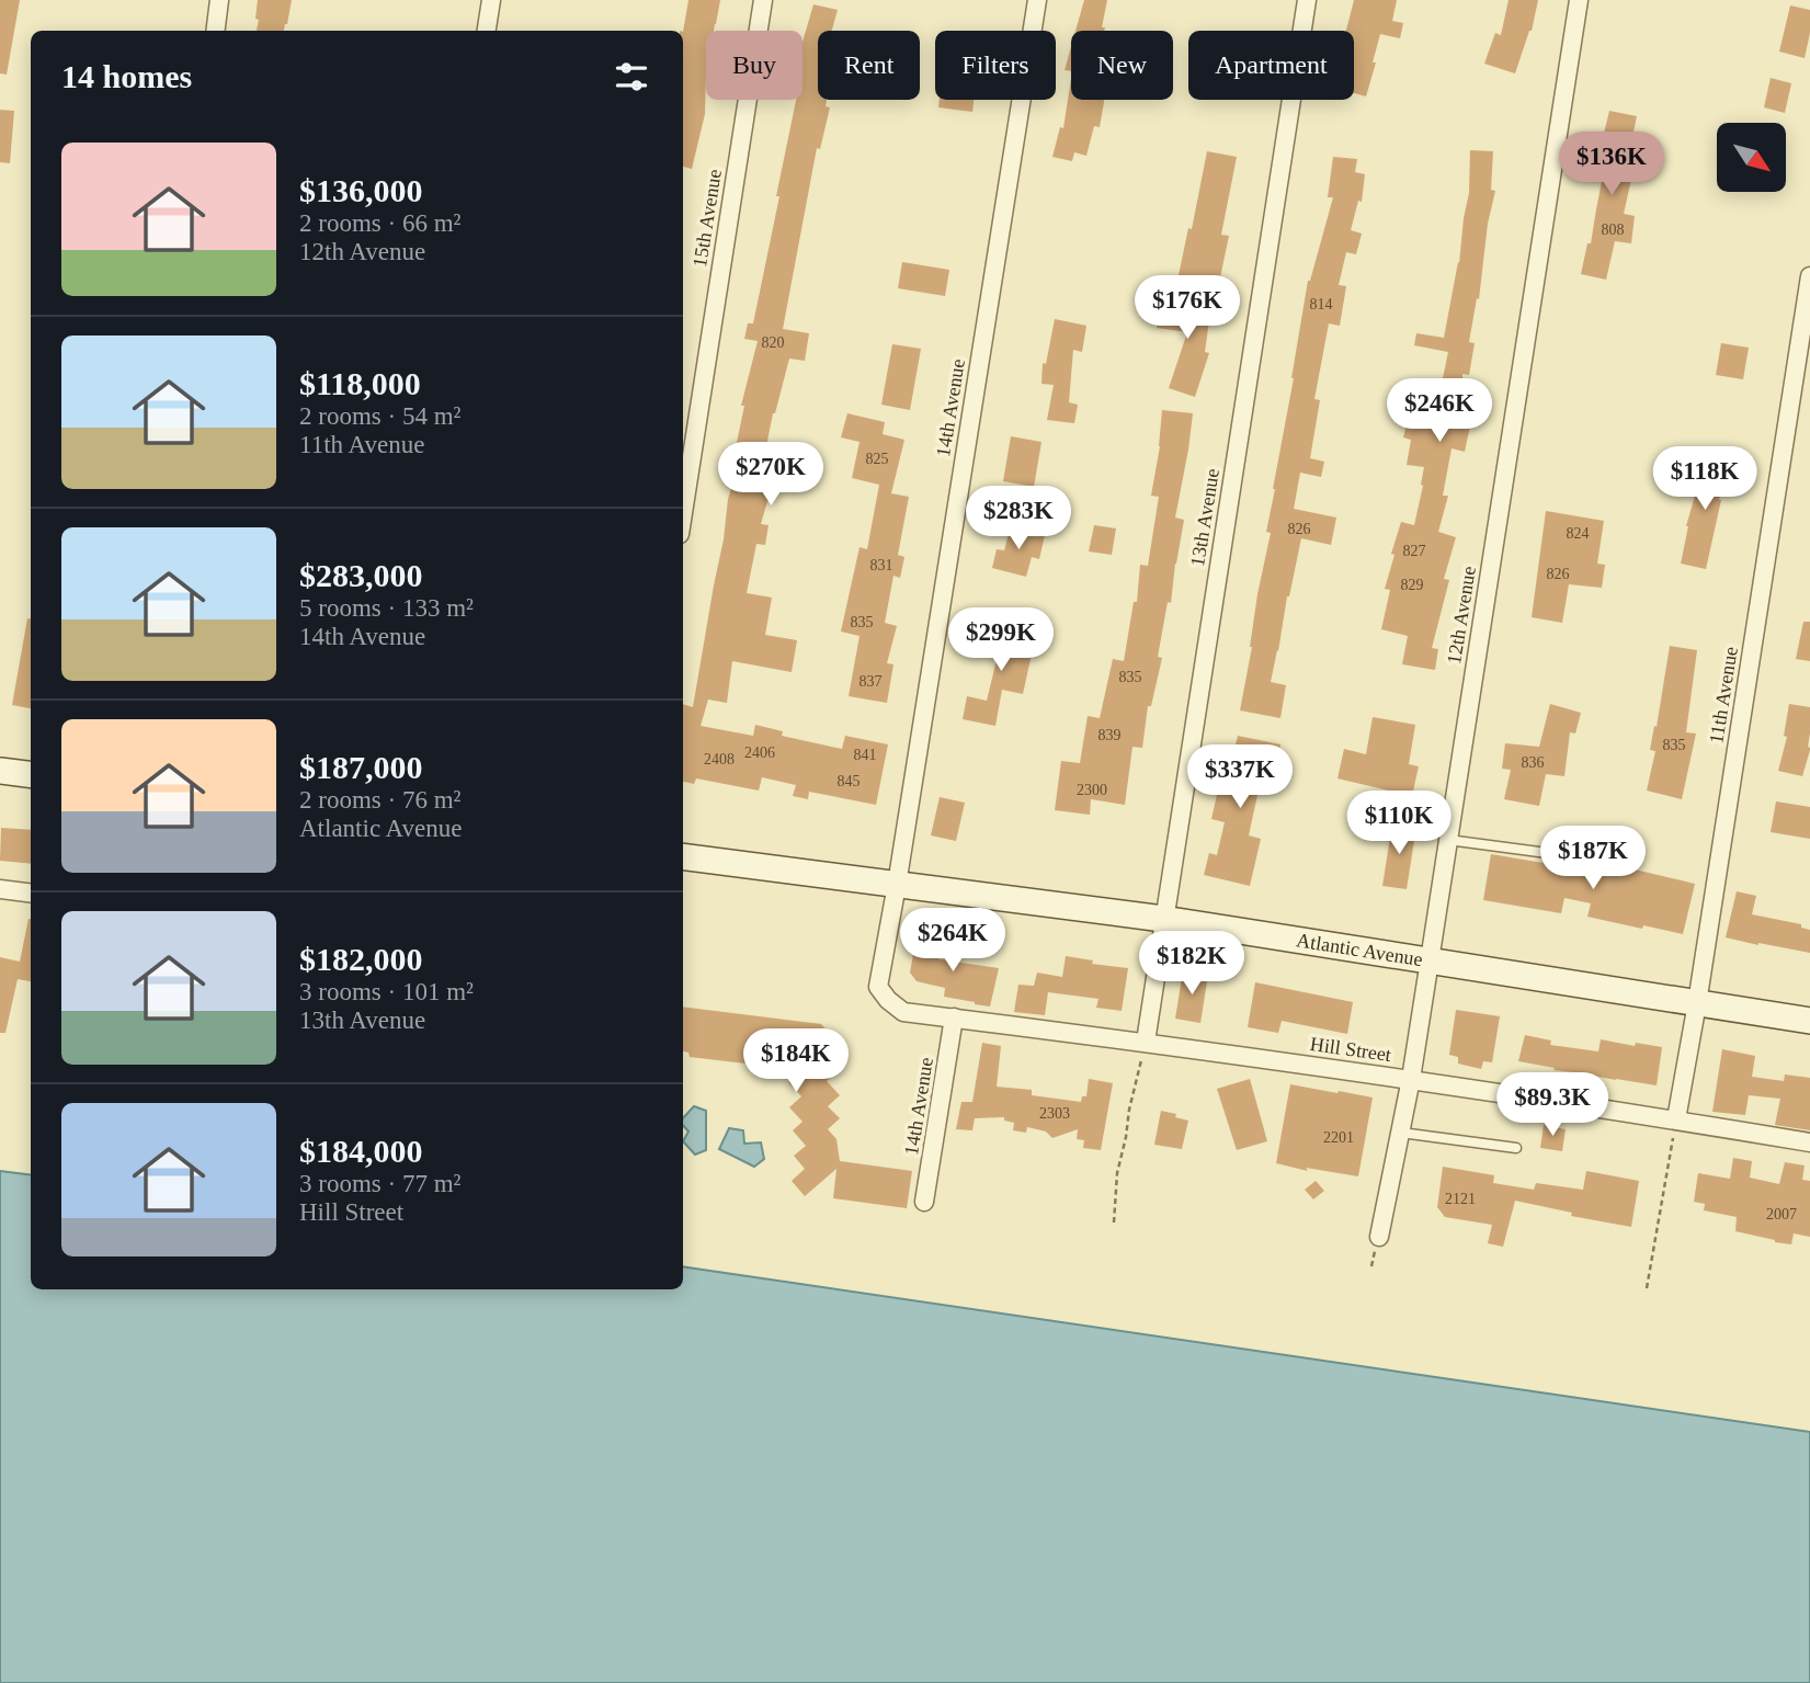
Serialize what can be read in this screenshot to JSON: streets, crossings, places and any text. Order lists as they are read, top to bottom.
{
  "streets": {
    "main road": ["Atlantic Avenue"],
    "street": [
      "15th Avenue",
      "14th Avenue",
      "13th Avenue",
      "12th Avenue",
      "11th Avenue",
      "Hill Street"
    ]
  },
  "crossings": [
    ["14th Avenue", "Atlantic Avenue"],
    ["14th Avenue", "Hill Street"],
    ["13th Avenue", "Atlantic Avenue"],
    ["13th Avenue", "Hill Street"],
    ["12th Avenue", "Atlantic Avenue"],
    ["12th Avenue", "Hill Street"],
    ["11th Avenue", "Atlantic Avenue"],
    ["11th Avenue", "Hill Street"]
  ],
  "house_numbers": [
    "808",
    "814",
    "820",
    "825",
    "826",
    "824",
    "827",
    "831",
    "826",
    "829",
    "835",
    "835",
    "837",
    "839",
    "835",
    "2406",
    "841",
    "2408",
    "836",
    "845",
    "2300",
    "2303",
    "2201",
    "2121",
    "2007"
  ],
  "north": "bottom right",
  "page": {
    "chip": [
      "Buy",
      "Rent",
      "Filters",
      "New",
      "Apartment"
    ],
    "heading": "14 homes",
    "list": [
      {
        "name": "$136,000",
        "note": "2 rooms · 66 m² · 12th Avenue"
      },
      {
        "name": "$118,000",
        "note": "2 rooms · 54 m² · 11th Avenue"
      },
      {
        "name": "$283,000",
        "note": "5 rooms · 133 m² · 14th Avenue"
      },
      {
        "name": "$187,000",
        "note": "2 rooms · 76 m² · Atlantic Avenue"
      },
      {
        "name": "$182,000",
        "note": "3 rooms · 101 m² · 13th Avenue"
      },
      {
        "name": "$184,000",
        "note": "3 rooms · 77 m² · Hill Street"
      }
    ],
    "price": [
      "$136K",
      "$176K",
      "$246K",
      "$270K",
      "$118K",
      "$283K",
      "$299K",
      "$337K",
      "$110K",
      "$187K",
      "$264K",
      "$182K",
      "$184K",
      "$89.3K"
    ]
  }
}
